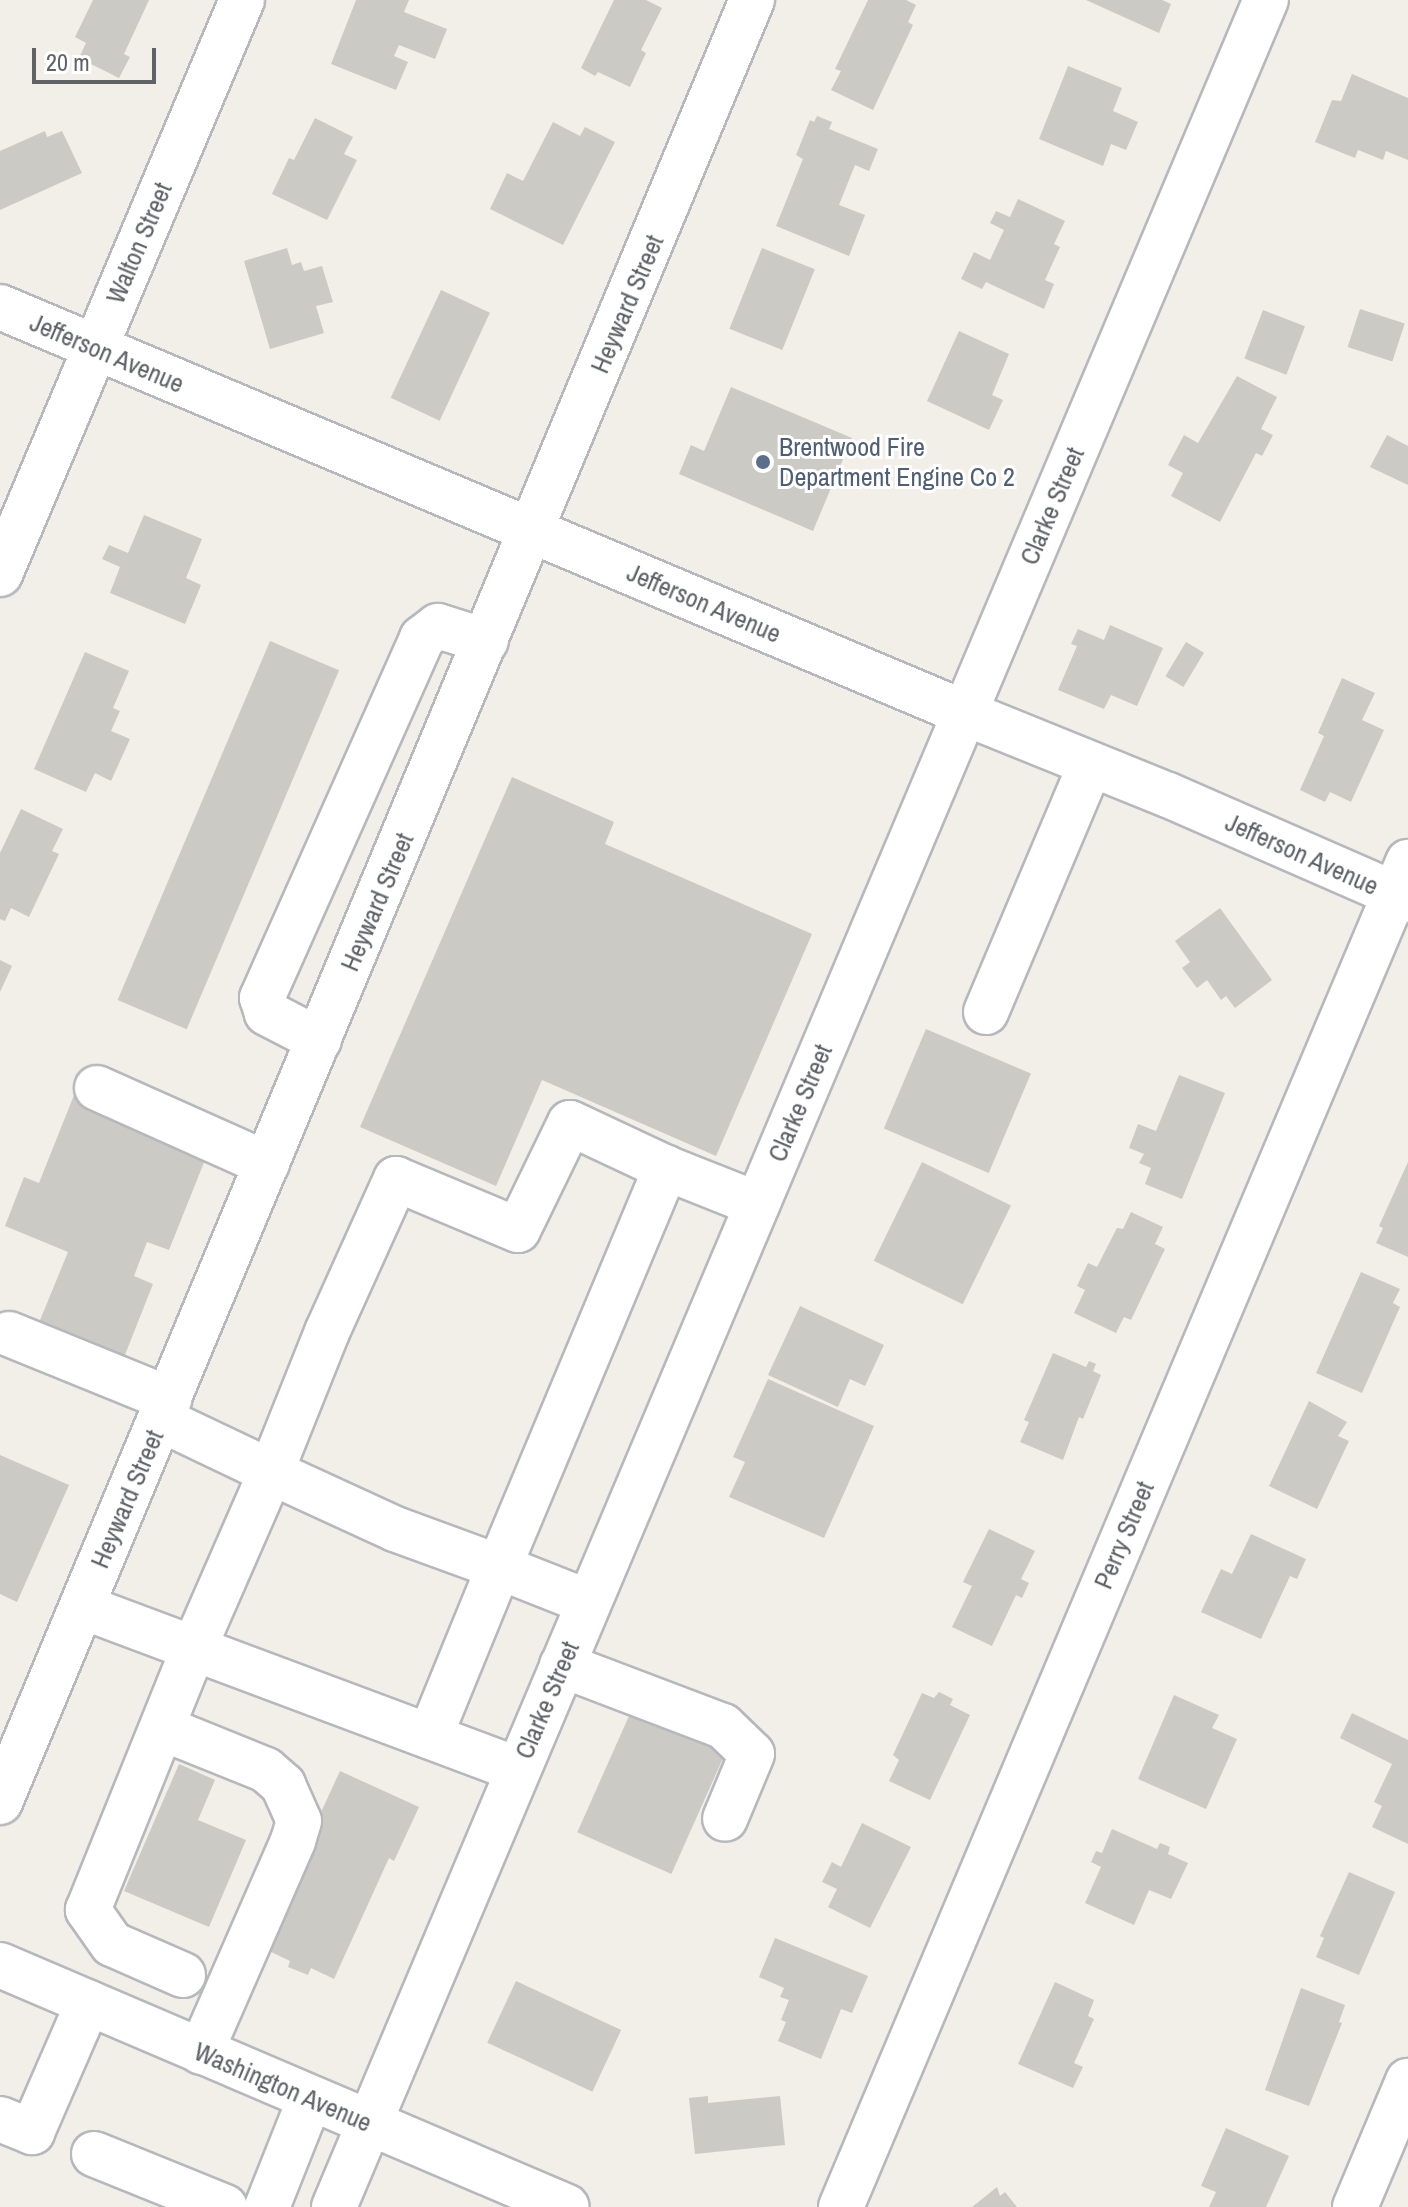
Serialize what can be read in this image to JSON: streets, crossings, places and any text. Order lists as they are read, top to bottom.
{
  "streets": {
    "street": [
      "Walton Street",
      "Heyward Street",
      "Jefferson Avenue",
      "Clarke Street",
      "Perry Street",
      "Washington Avenue"
    ]
  },
  "crossings": [
    ["Walton Street", "Jefferson Avenue"],
    ["Heyward Street", "Jefferson Avenue"],
    ["Jefferson Avenue", "Clarke Street"],
    ["Jefferson Avenue", "Perry Street"],
    ["Clarke Street", "Washington Avenue"]
  ],
  "places": ["Brentwood Fire Department Engine Co 2"],
  "scale_bar": "20 m"
}
